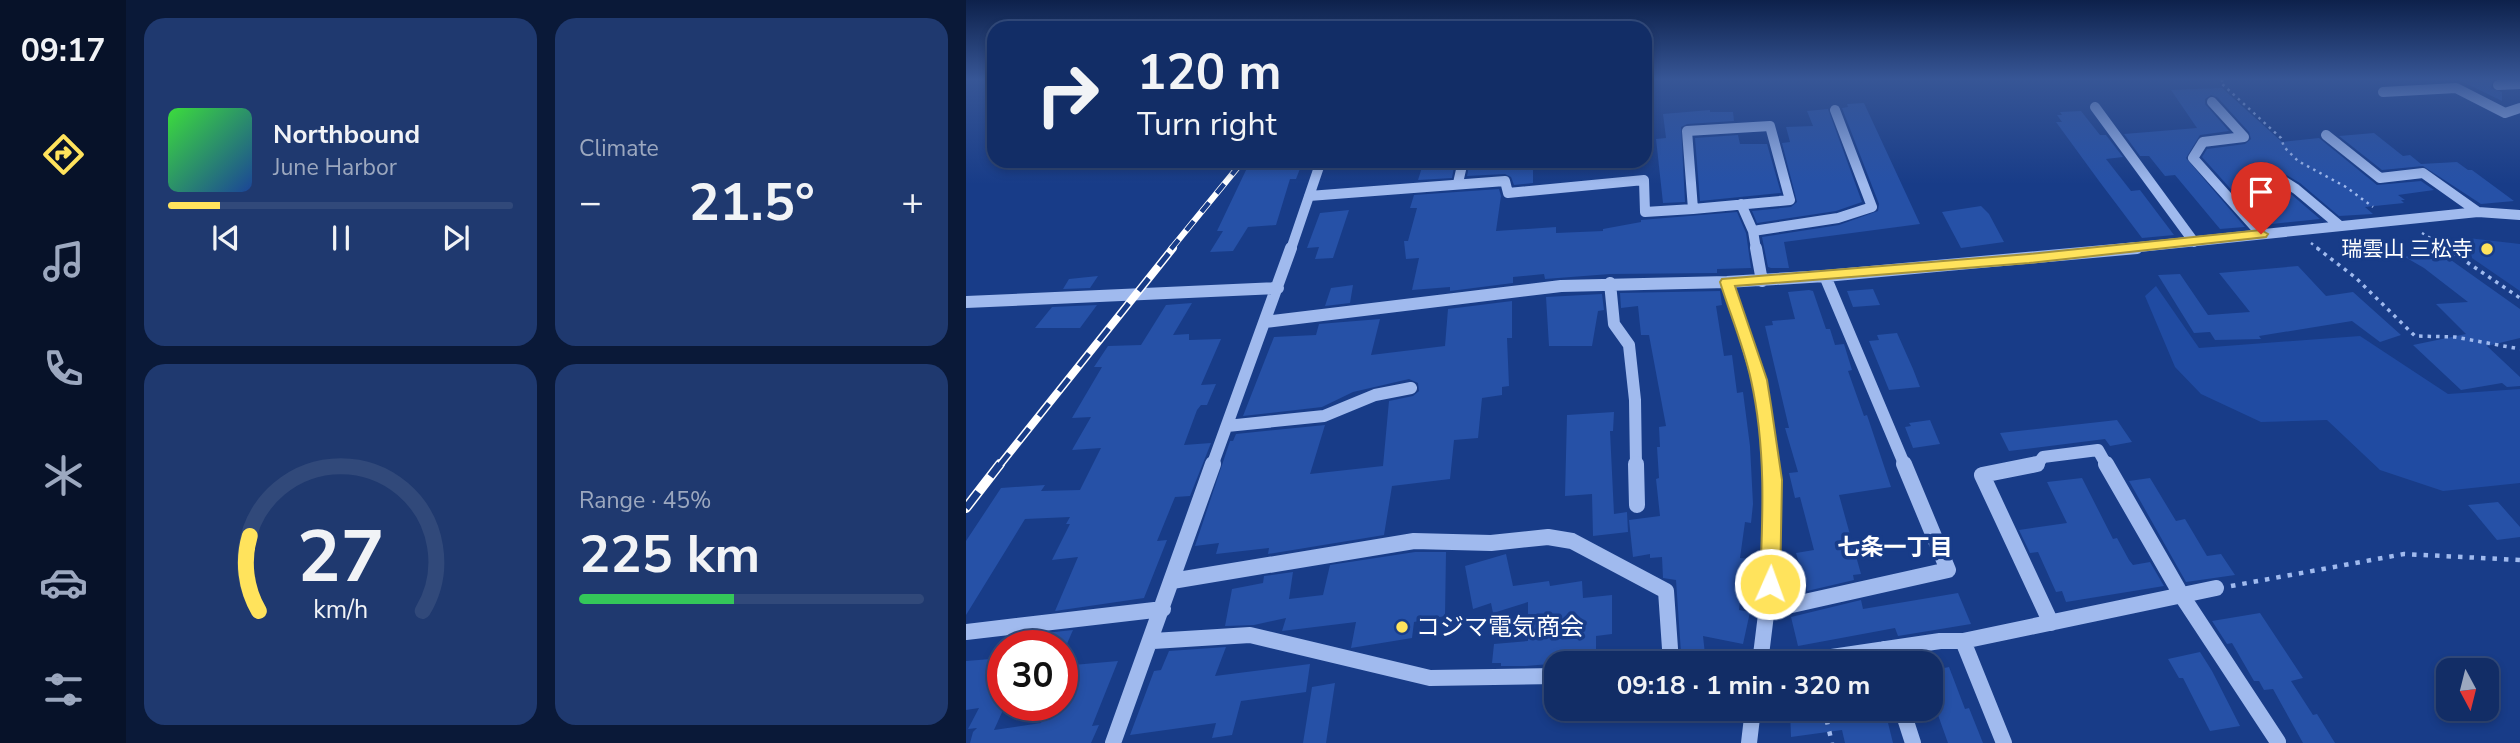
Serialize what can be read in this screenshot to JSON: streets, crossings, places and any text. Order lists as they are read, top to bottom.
{
  "districts": ["七条一丁目"],
  "places": ["瑞雲山 三松寺", "コジマ電気商会"],
  "north": "bottom",
  "page": {
    "tabs": "09:17",
    "tile": [
      "Climate",
      ["Range · 45%", "225 km"]
    ],
    "turn": ["120 m", "Turn right"],
    "song": ["Northbound", "June Harbor"],
    "heat": ["−", "21.5°", "+"],
    "limit": "30",
    "trip": "09:18 · 1 min · 320 m",
    "gauge": ["27", "km/h"]
  }
}
